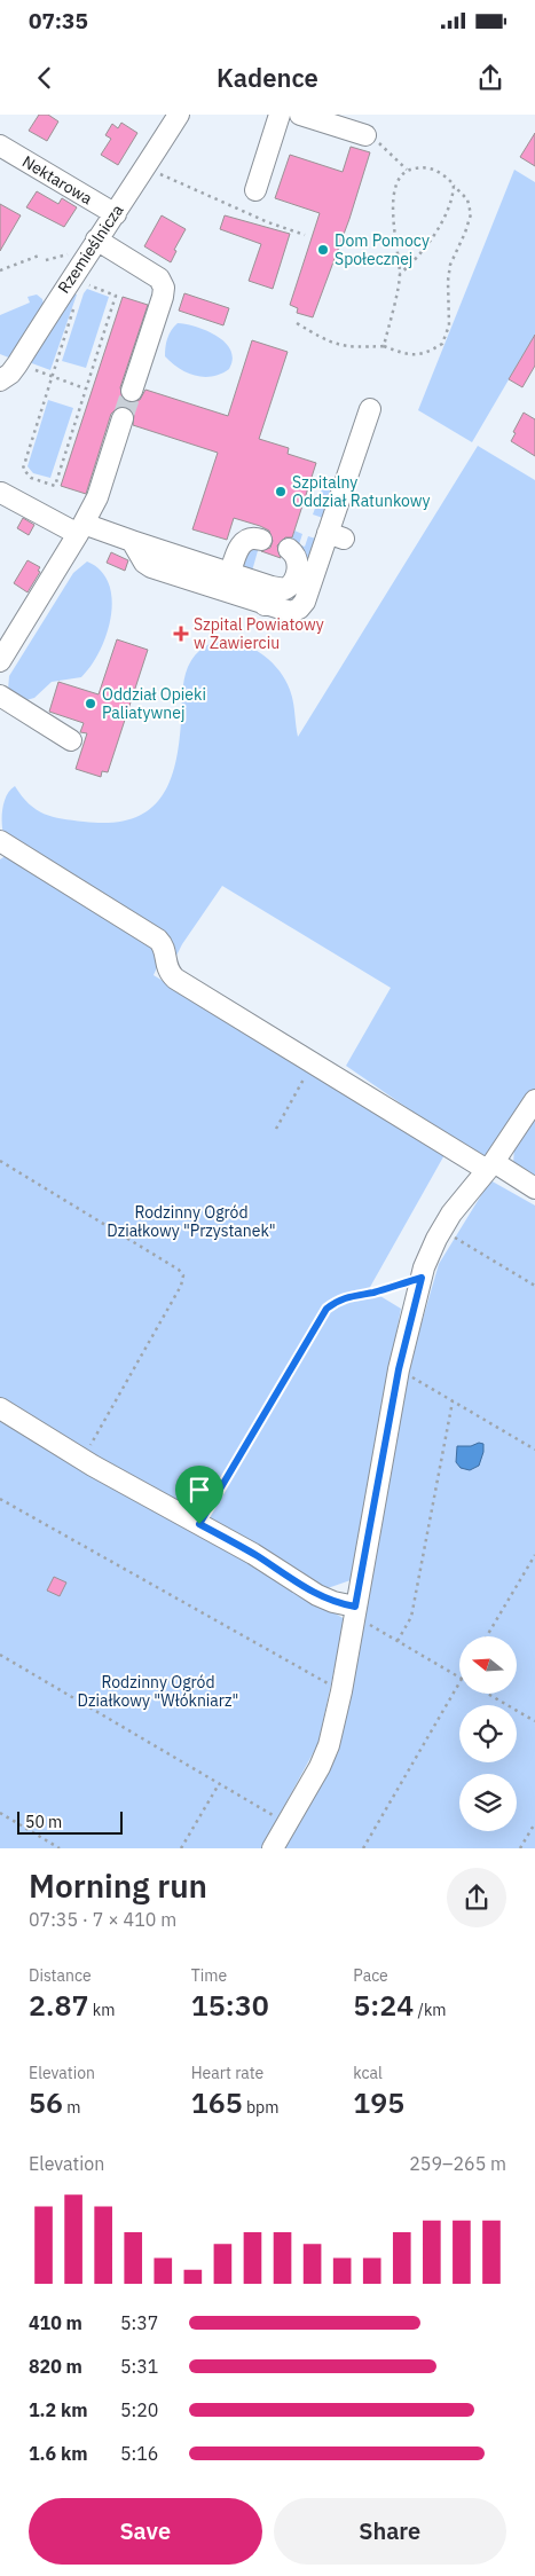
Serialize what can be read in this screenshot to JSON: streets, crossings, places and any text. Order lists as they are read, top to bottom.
{
  "streets": {
    "street": ["Nektarowa", "Rzemieślnicza"]
  },
  "crossings": [
    ["Nektarowa", "Rzemieślnicza"]
  ],
  "parks": ["Rodzinny Ogród Działkowy \"Przystanek\"", "Rodzinny Ogród Działkowy \"Włókniarz\""],
  "places": {
    "other": ["Dom Pomocy Społecznej", "Szpitalny Oddział Ratunkowy", "Oddział Opieki Paliatywnej"],
    "health": ["Szpital Powiatowy w Zawierciu"]
  },
  "scale_bar": "50 m",
  "north": "left",
  "page": {
    "status": "07:35",
    "header": "Kadence",
    "scale": "50 m",
    "heading": ["Morning run", "07:35 · 7 × 410 m"],
    "stats": [
      ["Distance", "2.87 km"],
      ["Time", "15:30"],
      ["Pace", "5:24 /km"],
      ["Elevation", "56 m"],
      ["Heart rate", "165 bpm"],
      ["kcal", "195"]
    ],
    "chart": ["Elevation", "259–265 m"],
    "list": [
      {
        "name": "410 m",
        "note": "5:37"
      },
      {
        "name": "820 m",
        "note": "5:31"
      },
      {
        "name": "1.2 km",
        "note": "5:20"
      },
      {
        "name": "1.6 km",
        "note": "5:16"
      }
    ],
    "buttons": ["Save", "Share"]
  }
}
